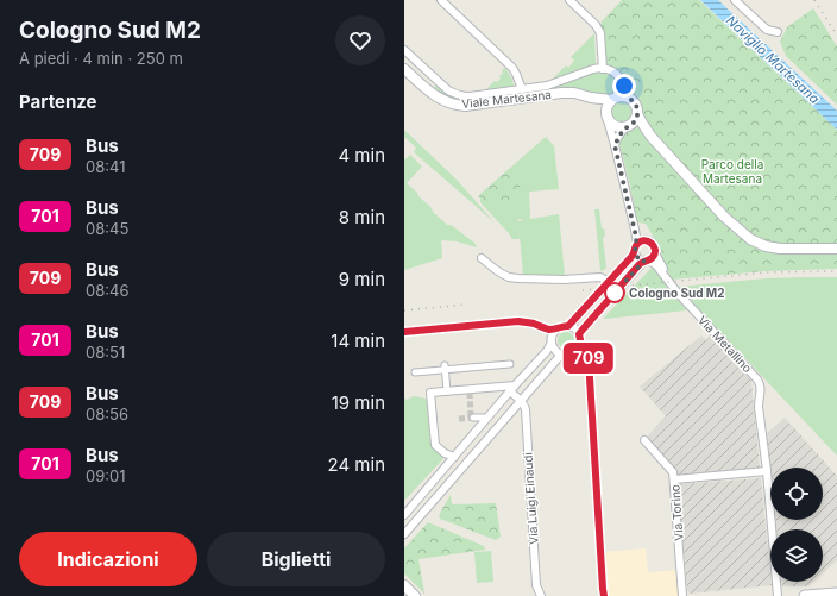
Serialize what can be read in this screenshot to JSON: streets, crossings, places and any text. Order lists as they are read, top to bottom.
{
  "streets": {
    "street": [
      "Viale Martesana",
      "Via Metallino",
      "Via Luigi Einaudi",
      "Via Torino"
    ]
  },
  "water": ["Naviglio Martesana"],
  "parks": ["Parco della Martesana"],
  "places": ["Cologno Sud M2"],
  "lines": ["bus line 709"],
  "page": {
    "heading": [
      ["Cologno Sud M2", "A piedi · 4 min · 250 m"],
      "Partenze"
    ],
    "on_map": "709",
    "list": [
      {
        "mark": "709",
        "name": "Bus",
        "note": "08:41",
        "value": "4 min"
      },
      {
        "mark": "701",
        "name": "Bus",
        "note": "08:45",
        "value": "8 min"
      },
      {
        "mark": "709",
        "name": "Bus",
        "note": "08:46",
        "value": "9 min"
      },
      {
        "mark": "701",
        "name": "Bus",
        "note": "08:51",
        "value": "14 min"
      },
      {
        "mark": "709",
        "name": "Bus",
        "note": "08:56",
        "value": "19 min"
      },
      {
        "mark": "701",
        "name": "Bus",
        "note": "09:01",
        "value": "24 min"
      }
    ],
    "buttons": ["Indicazioni", "Biglietti"]
  }
}
